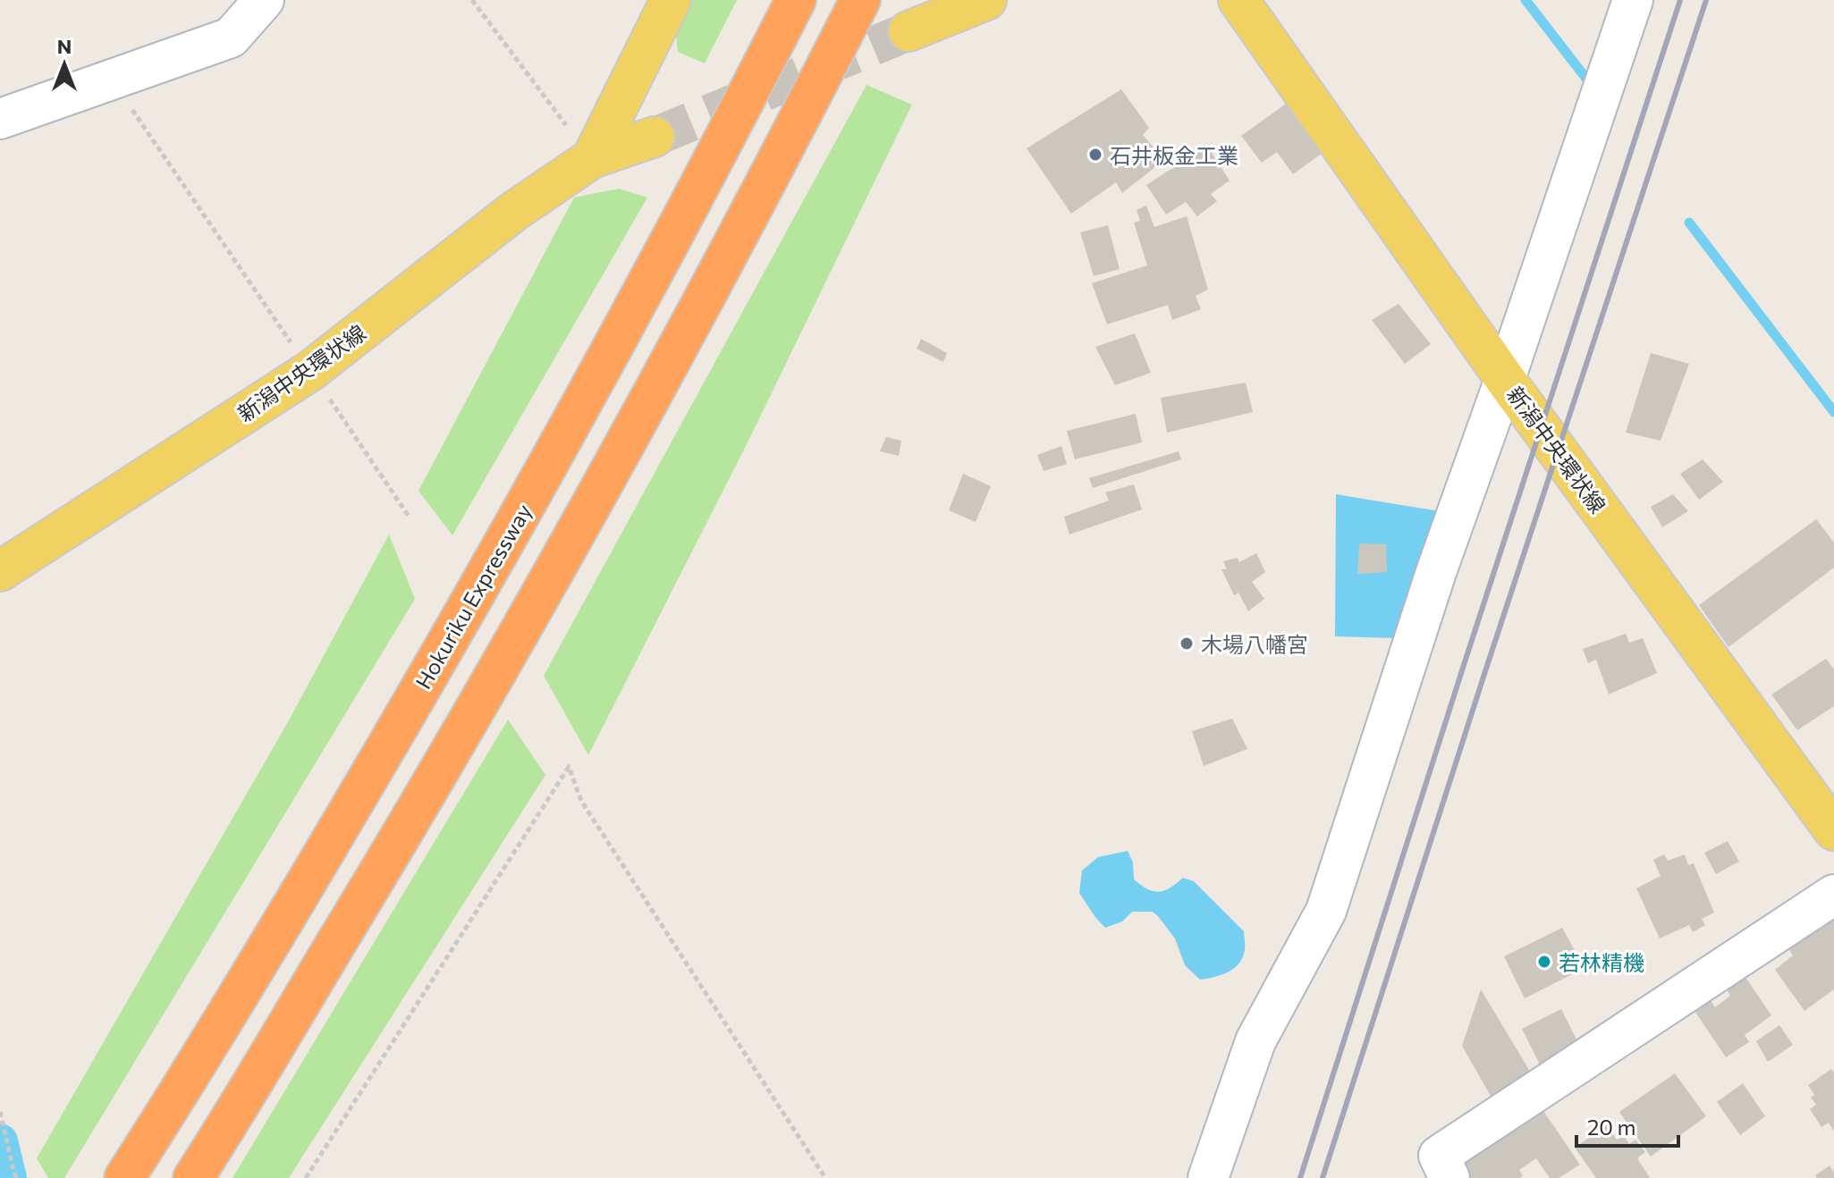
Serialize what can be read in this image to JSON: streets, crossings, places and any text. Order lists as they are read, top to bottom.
{
  "streets": {
    "highway": ["Hokuriku Expressway"],
    "main road": ["新潟中央環状線"]
  },
  "places": ["石井板金工業", "木場八幡宮", "若林精機"],
  "scale_bar": "20 m",
  "north": "top"
}
